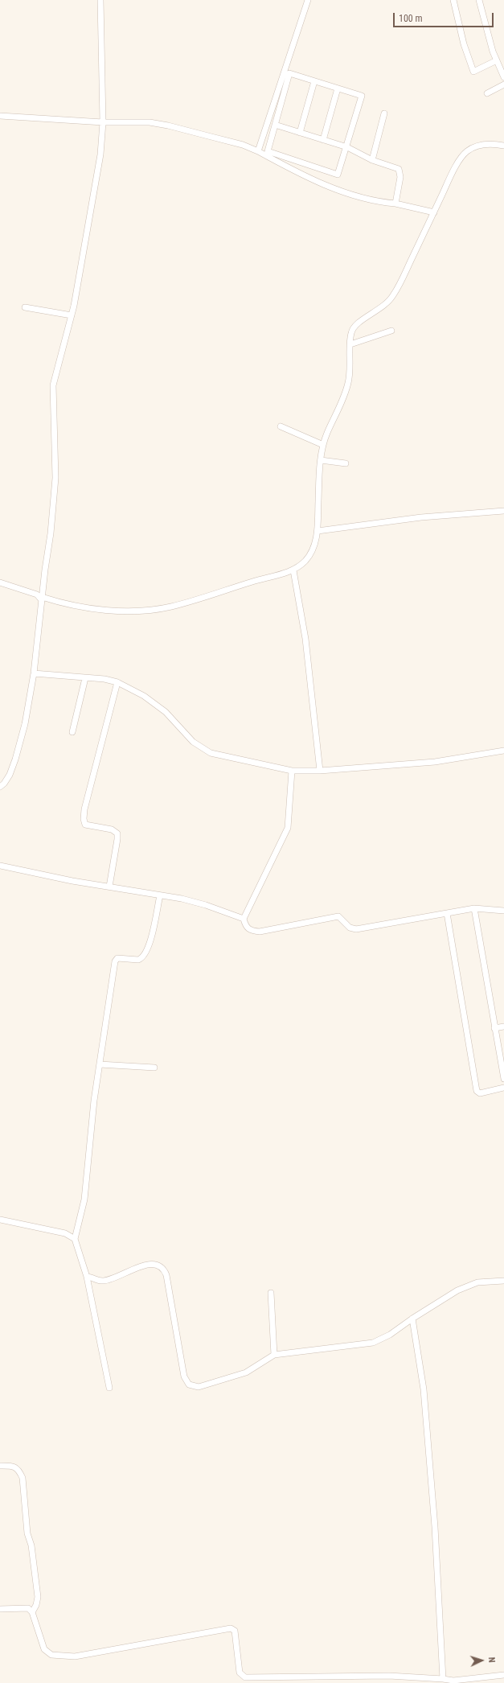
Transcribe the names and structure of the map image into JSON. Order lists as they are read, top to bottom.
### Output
{
  "scale_bar": "100 m",
  "north": "right"
}
